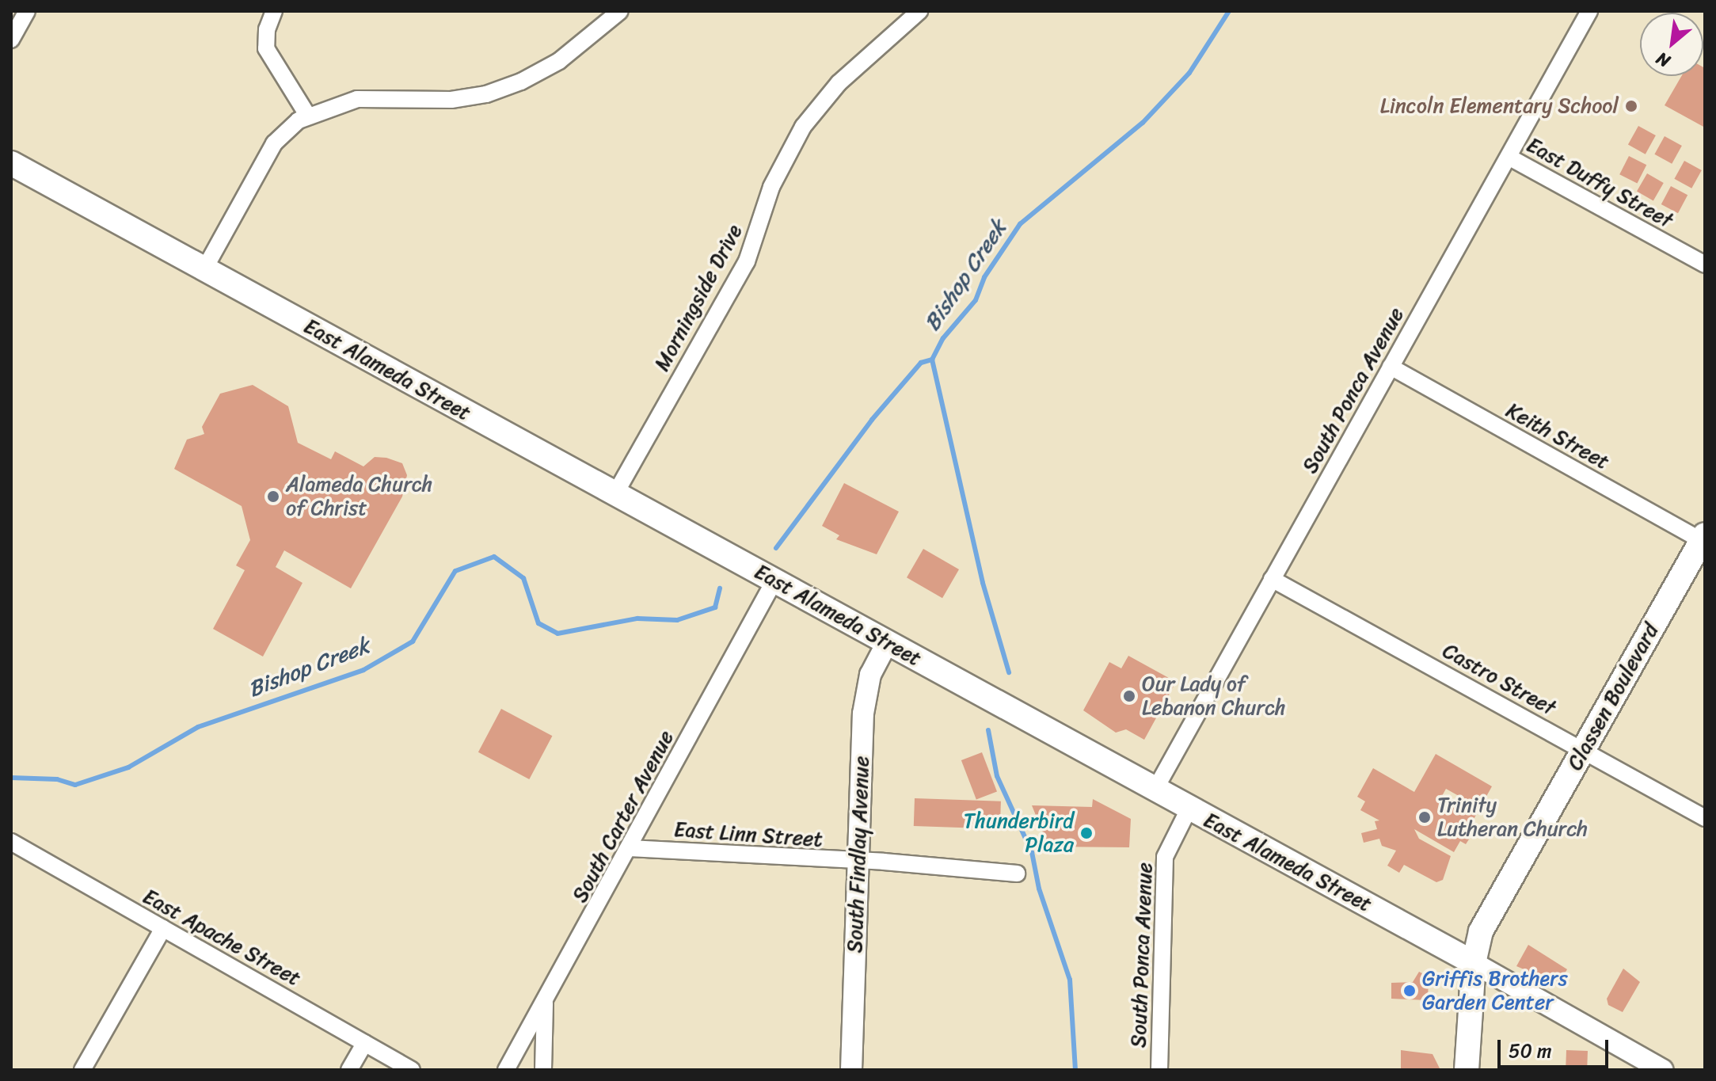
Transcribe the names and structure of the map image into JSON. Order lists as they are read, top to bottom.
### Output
{
  "streets": {
    "main road": ["East Alameda Street", "Classen Boulevard"],
    "street": [
      "East Duffy Street",
      "Morningside Drive",
      "South Ponca Avenue",
      "Keith Street",
      "Castro Street",
      "South Carter Avenue",
      "East Linn Street",
      "South Findlay Avenue",
      "East Apache Street"
    ]
  },
  "crossings": [
    ["East Duffy Street", "South Ponca Avenue"],
    ["Morningside Drive", "East Alameda Street"],
    ["East Alameda Street", "South Ponca Avenue"],
    ["East Alameda Street", "Classen Boulevard"],
    ["East Alameda Street", "South Carter Avenue"],
    ["East Alameda Street", "South Findlay Avenue"],
    ["South Ponca Avenue", "Keith Street"],
    ["South Ponca Avenue", "Castro Street"],
    ["Keith Street", "Classen Boulevard"],
    ["Castro Street", "Classen Boulevard"],
    ["South Carter Avenue", "East Linn Street"],
    ["East Linn Street", "South Findlay Avenue"]
  ],
  "water": ["Bishop Creek"],
  "places": [
    "Lincoln Elementary School",
    "Alameda Church of Christ",
    "Our Lady of Lebanon Church",
    "Trinity Lutheran Church",
    "Thunderbird Plaza",
    "Griffis Brothers Garden Center"
  ],
  "scale_bar": "50 m",
  "north": "bottom left"
}
